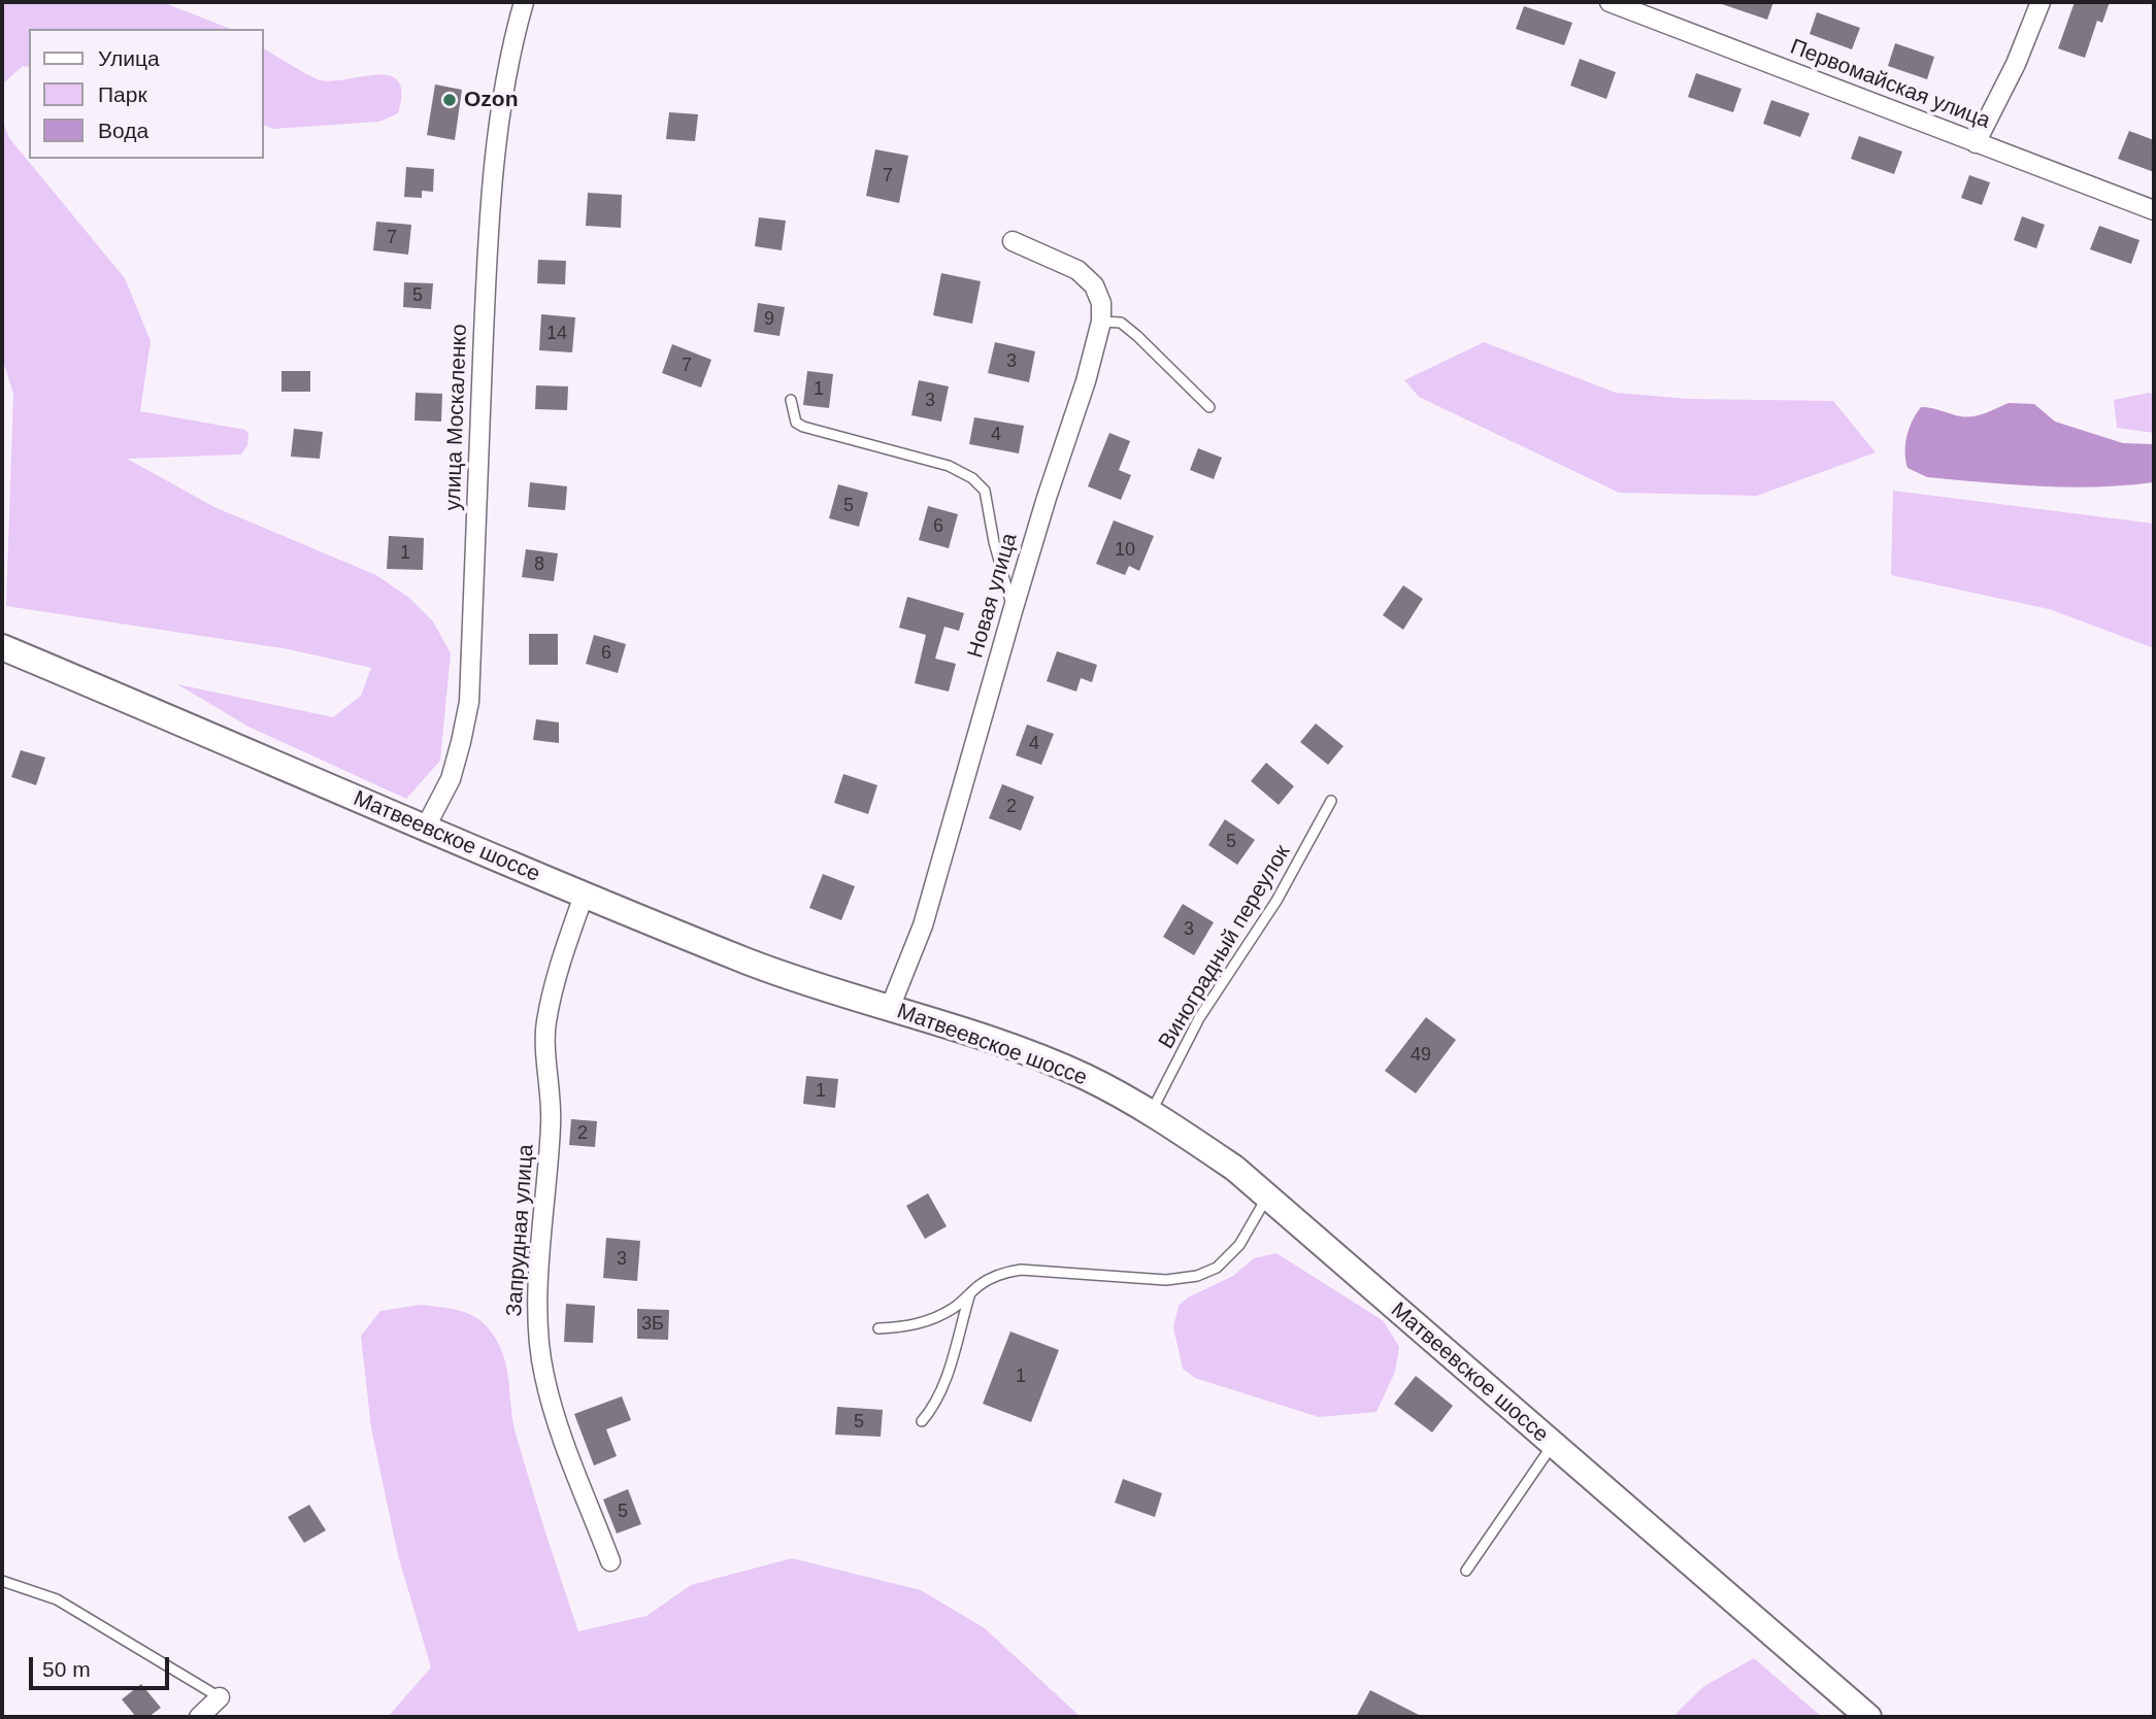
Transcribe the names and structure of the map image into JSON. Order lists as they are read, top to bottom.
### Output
{
  "streets": {
    "main road": ["Матвеевское шоссе"],
    "street": [
      "Первомайская улица",
      "улица Москаленко",
      "Новая улица",
      "Запрудная улица"
    ],
    "lane": ["Виноградный переулок"]
  },
  "crossings": [
    ["улица Москаленко", "Матвеевское шоссе"],
    ["Новая улица", "Матвеевское шоссе"],
    ["Матвеевское шоссе", "Виноградный переулок"],
    ["Матвеевское шоссе", "Запрудная улица"]
  ],
  "places": ["Ozon"],
  "house_numbers": [
    "7",
    "7",
    "5",
    "9",
    "14",
    "3",
    "7",
    "1",
    "3",
    "4",
    "5",
    "6",
    "10",
    "1",
    "8",
    "6",
    "4",
    "2",
    "5",
    "3",
    "49",
    "1",
    "2",
    "3",
    "3Б",
    "1",
    "5",
    "5"
  ],
  "legend": ["Улица", "Парк", "Вода"],
  "scale_bar": "50 m"
}
